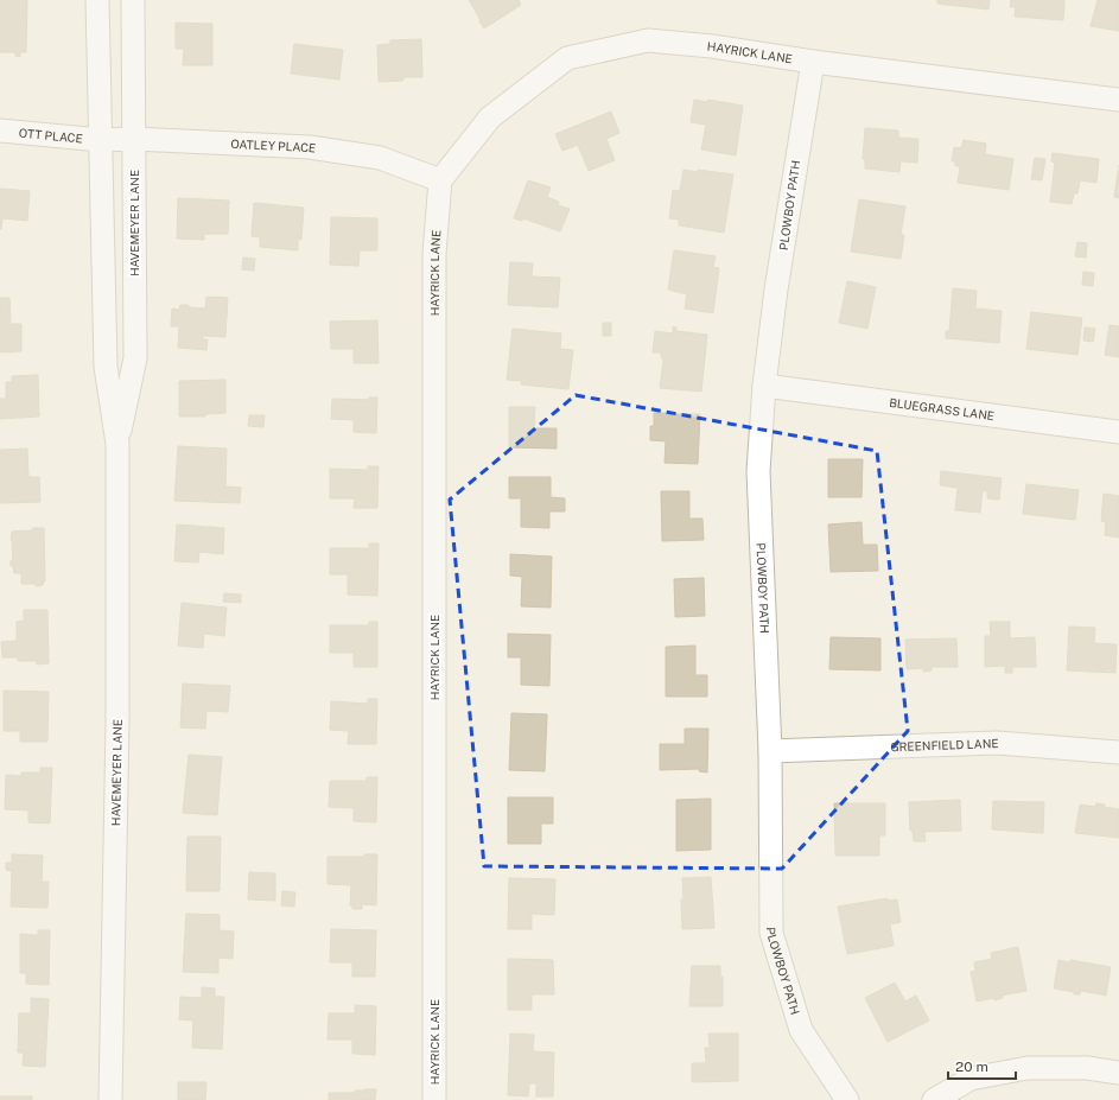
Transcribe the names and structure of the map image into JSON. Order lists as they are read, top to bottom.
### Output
{
  "streets": {
    "street": [
      "HAYRICK LANE",
      "OTT PLACE",
      "OATLEY PLACE",
      "PLOWBOY PATH",
      "HAVEMEYER LANE",
      "BLUEGRASS LANE",
      "GREENFIELD LANE"
    ]
  },
  "crossings": [
    ["HAYRICK LANE", "OATLEY PLACE"],
    ["HAYRICK LANE", "PLOWBOY PATH"],
    ["OTT PLACE", "OATLEY PLACE"],
    ["OTT PLACE", "HAVEMEYER LANE"],
    ["OATLEY PLACE", "HAVEMEYER LANE"],
    ["PLOWBOY PATH", "BLUEGRASS LANE"],
    ["PLOWBOY PATH", "GREENFIELD LANE"]
  ],
  "scale_bar": "20 m"
}
